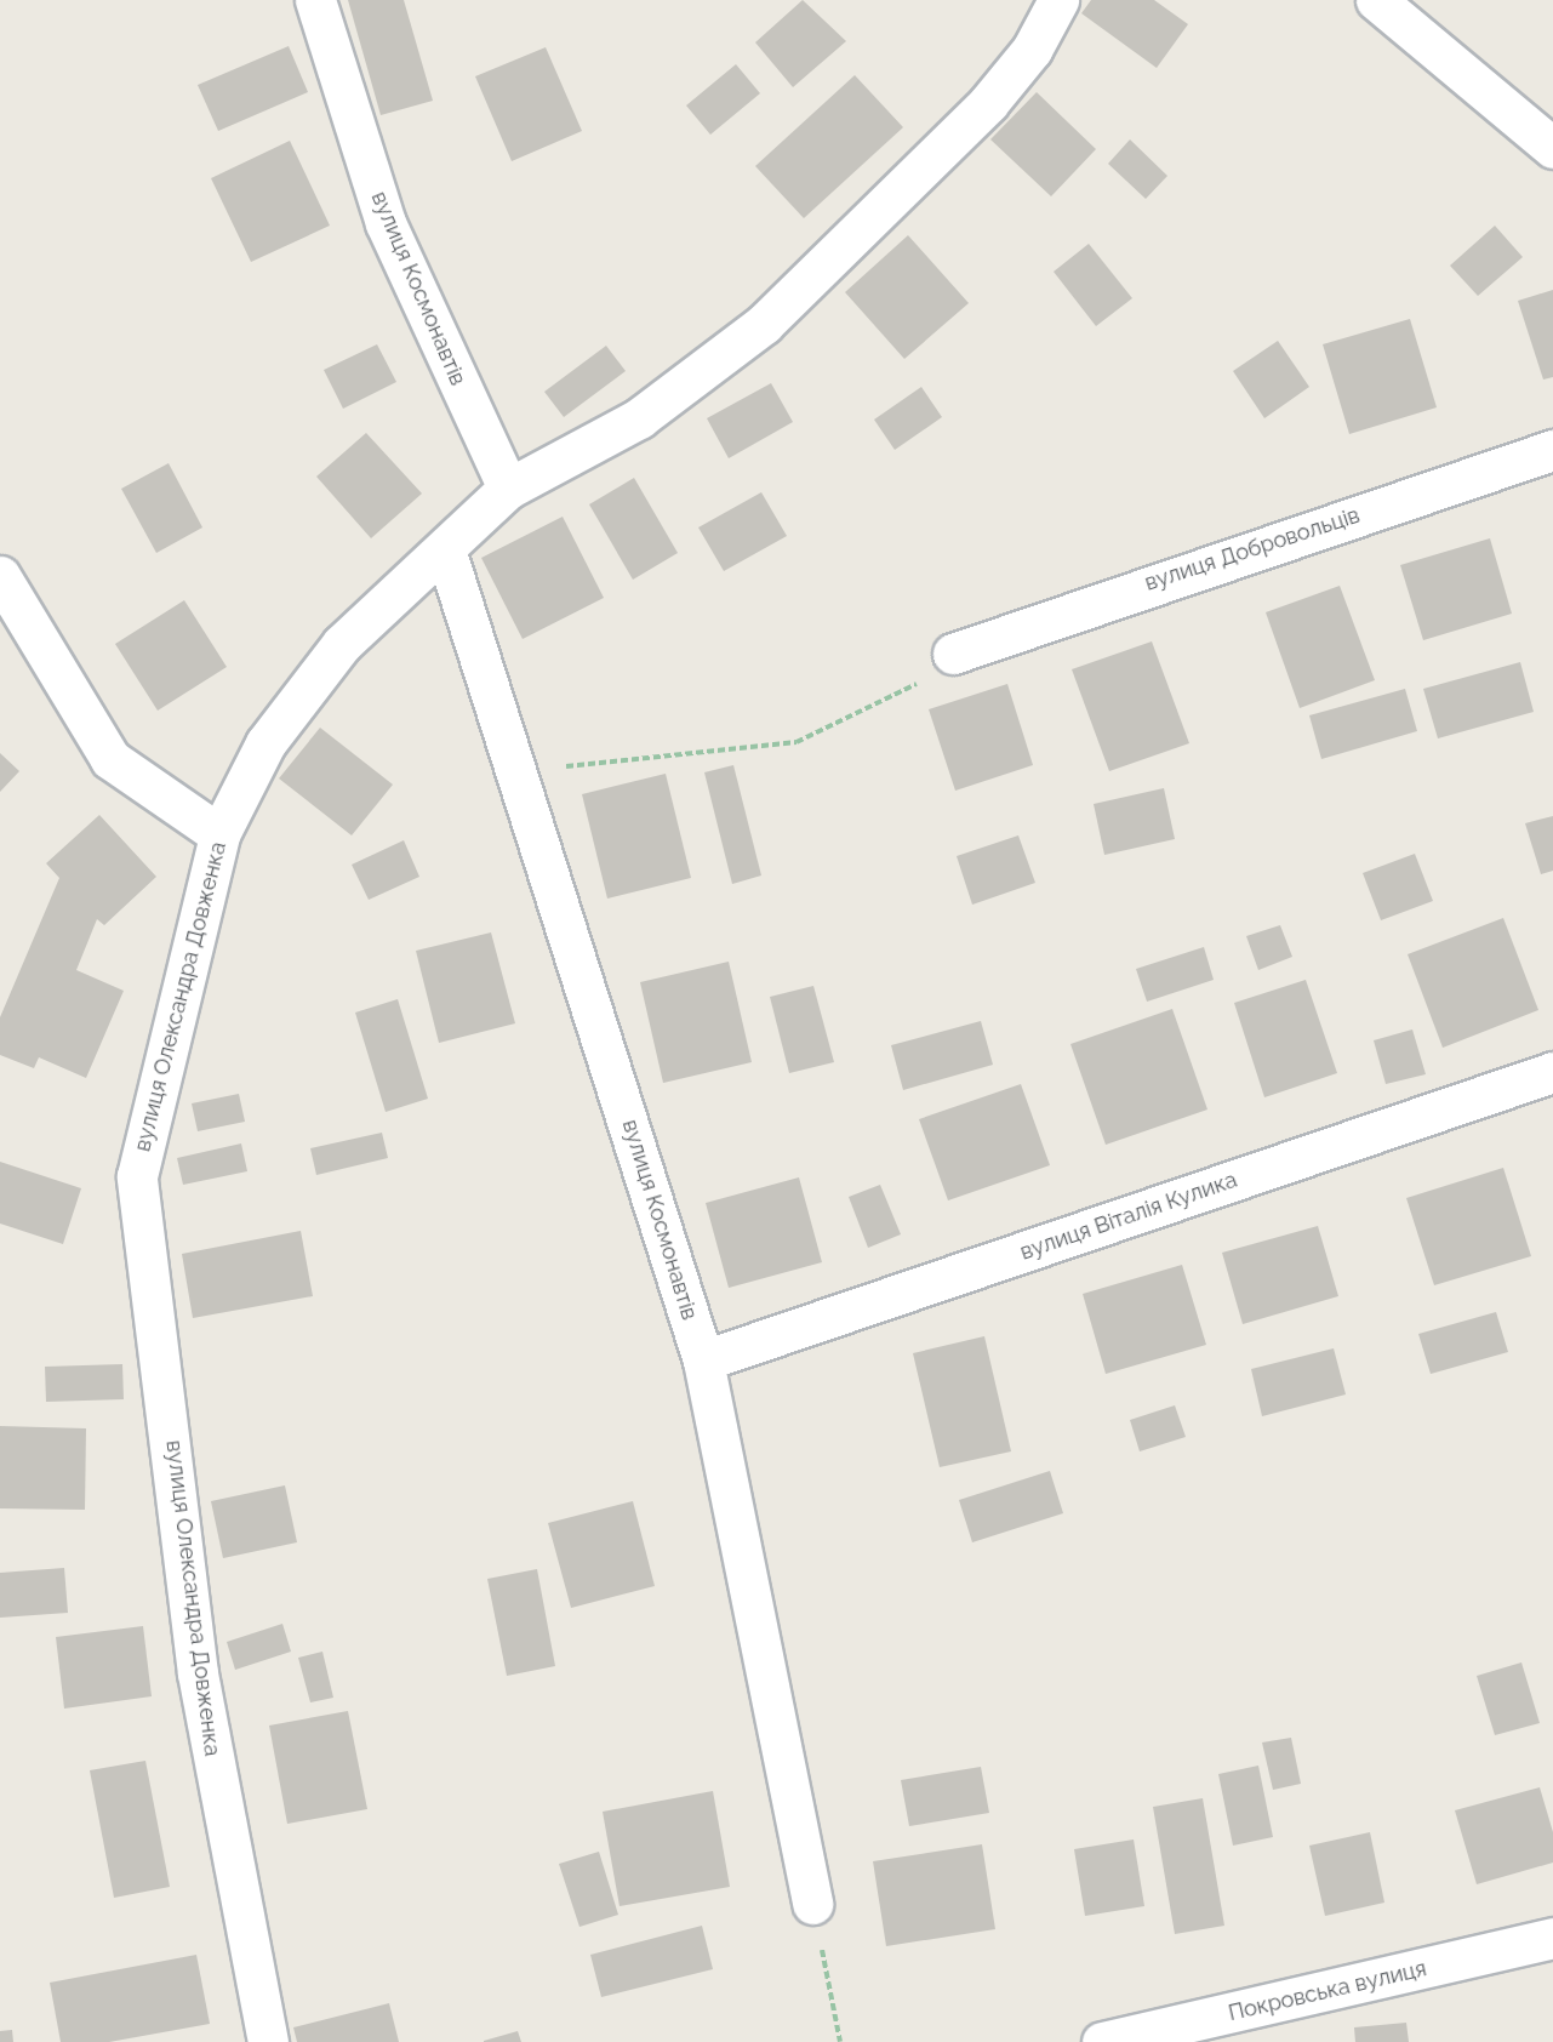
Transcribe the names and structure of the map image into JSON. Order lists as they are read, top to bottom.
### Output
{
  "streets": {
    "street": [
      "вулиця Космонавтів",
      "вулиця Добровольців",
      "вулиця Олександра Довженка",
      "вулиця Віталія Кулика",
      "Покровська вулиця"
    ]
  },
  "crossings": [
    ["вулиця Космонавтів", "вулиця Олександра Довженка"],
    ["вулиця Космонавтів", "вулиця Віталія Кулика"]
  ]
}
